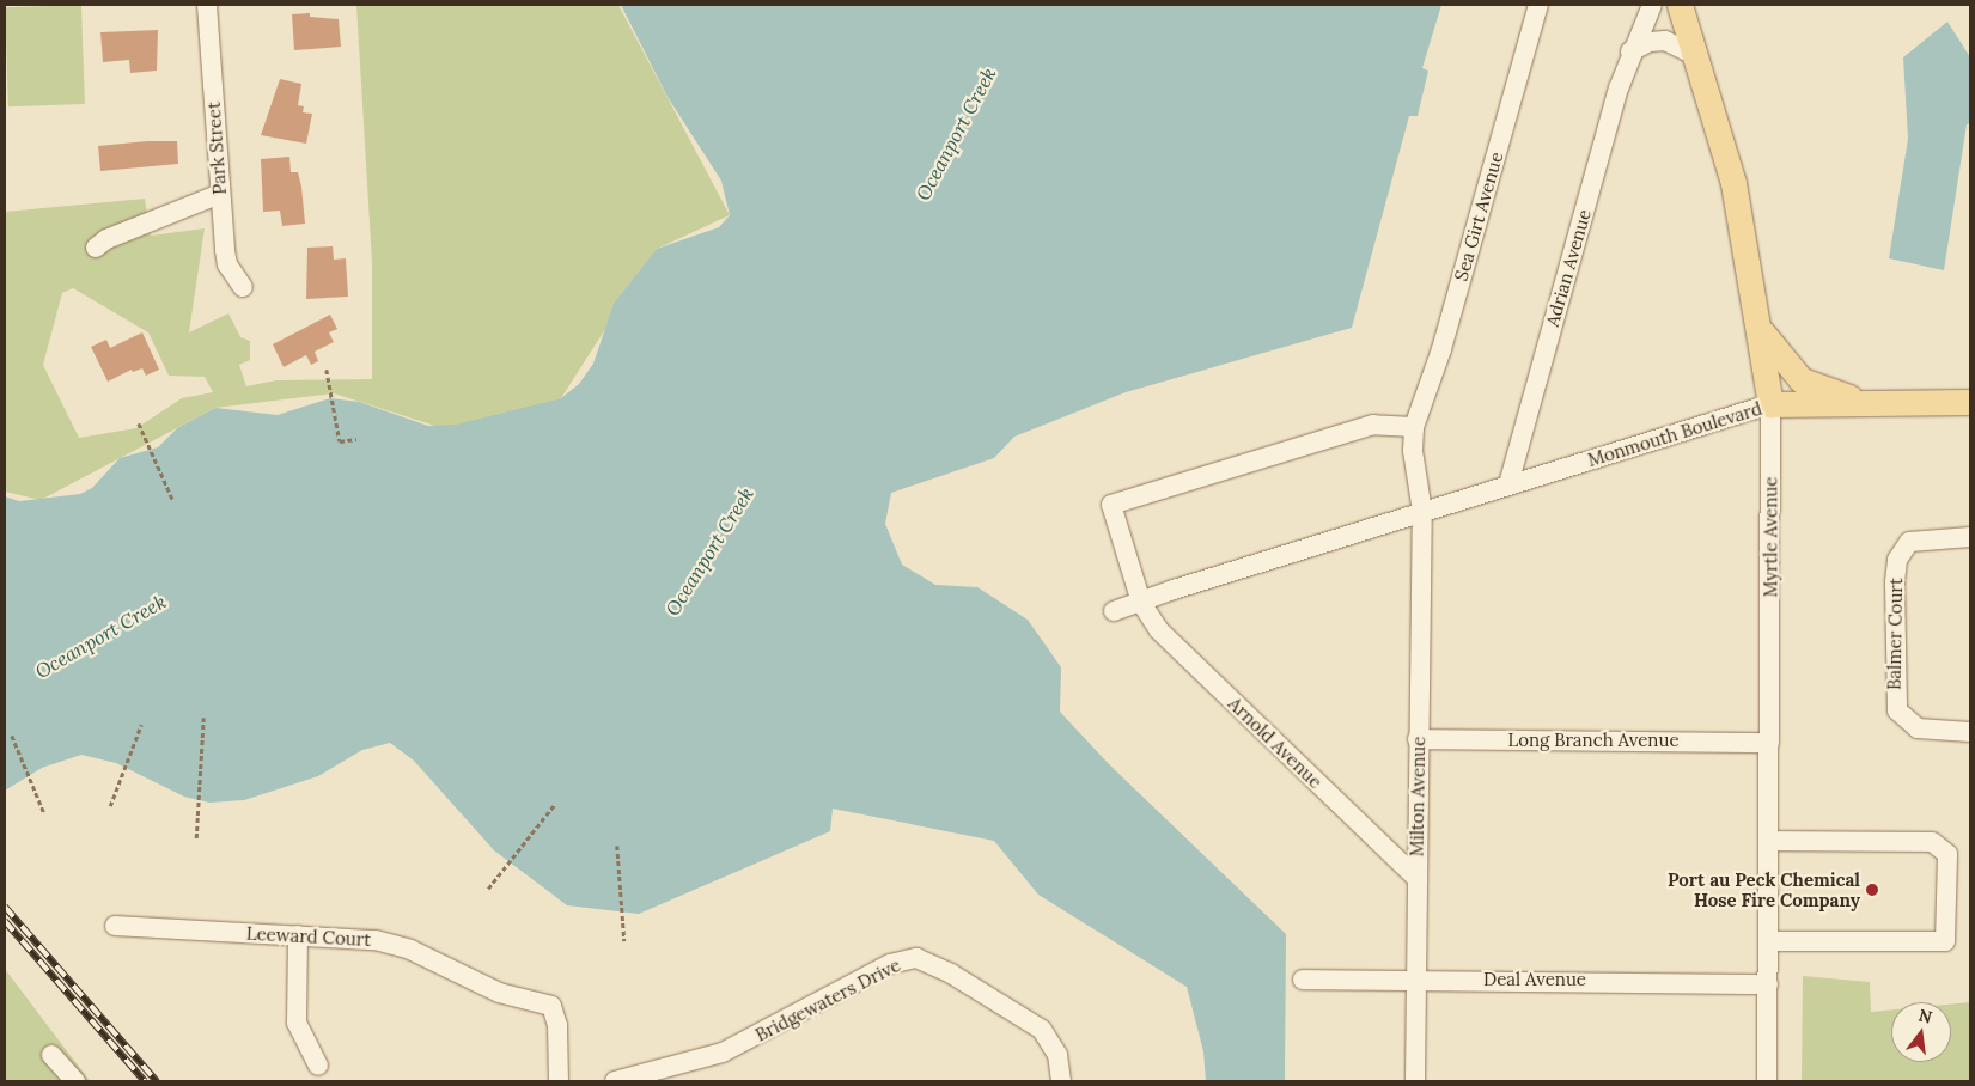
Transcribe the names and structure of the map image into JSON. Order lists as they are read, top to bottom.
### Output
{
  "streets": {
    "main road": ["Monmouth Boulevard", "Myrtle Avenue"],
    "street": [
      "Park Street",
      "Sea Girt Avenue",
      "Adrian Avenue",
      "Balmer Court",
      "Long Branch Avenue",
      "Arnold Avenue",
      "Milton Avenue",
      "Leeward Court",
      "Deal Avenue",
      "Bridgewaters Drive"
    ]
  },
  "crossings": [
    ["Adrian Avenue", "Monmouth Boulevard"],
    ["Monmouth Boulevard", "Myrtle Avenue"],
    ["Monmouth Boulevard", "Arnold Avenue"],
    ["Monmouth Boulevard", "Milton Avenue"],
    ["Myrtle Avenue", "Long Branch Avenue"],
    ["Myrtle Avenue", "Deal Avenue"],
    ["Long Branch Avenue", "Milton Avenue"],
    ["Arnold Avenue", "Milton Avenue"],
    ["Milton Avenue", "Deal Avenue"]
  ],
  "water": ["Oceanport Creek"],
  "places": ["Port au Peck Chemical Hose Fire Company"],
  "north": "top"
}
